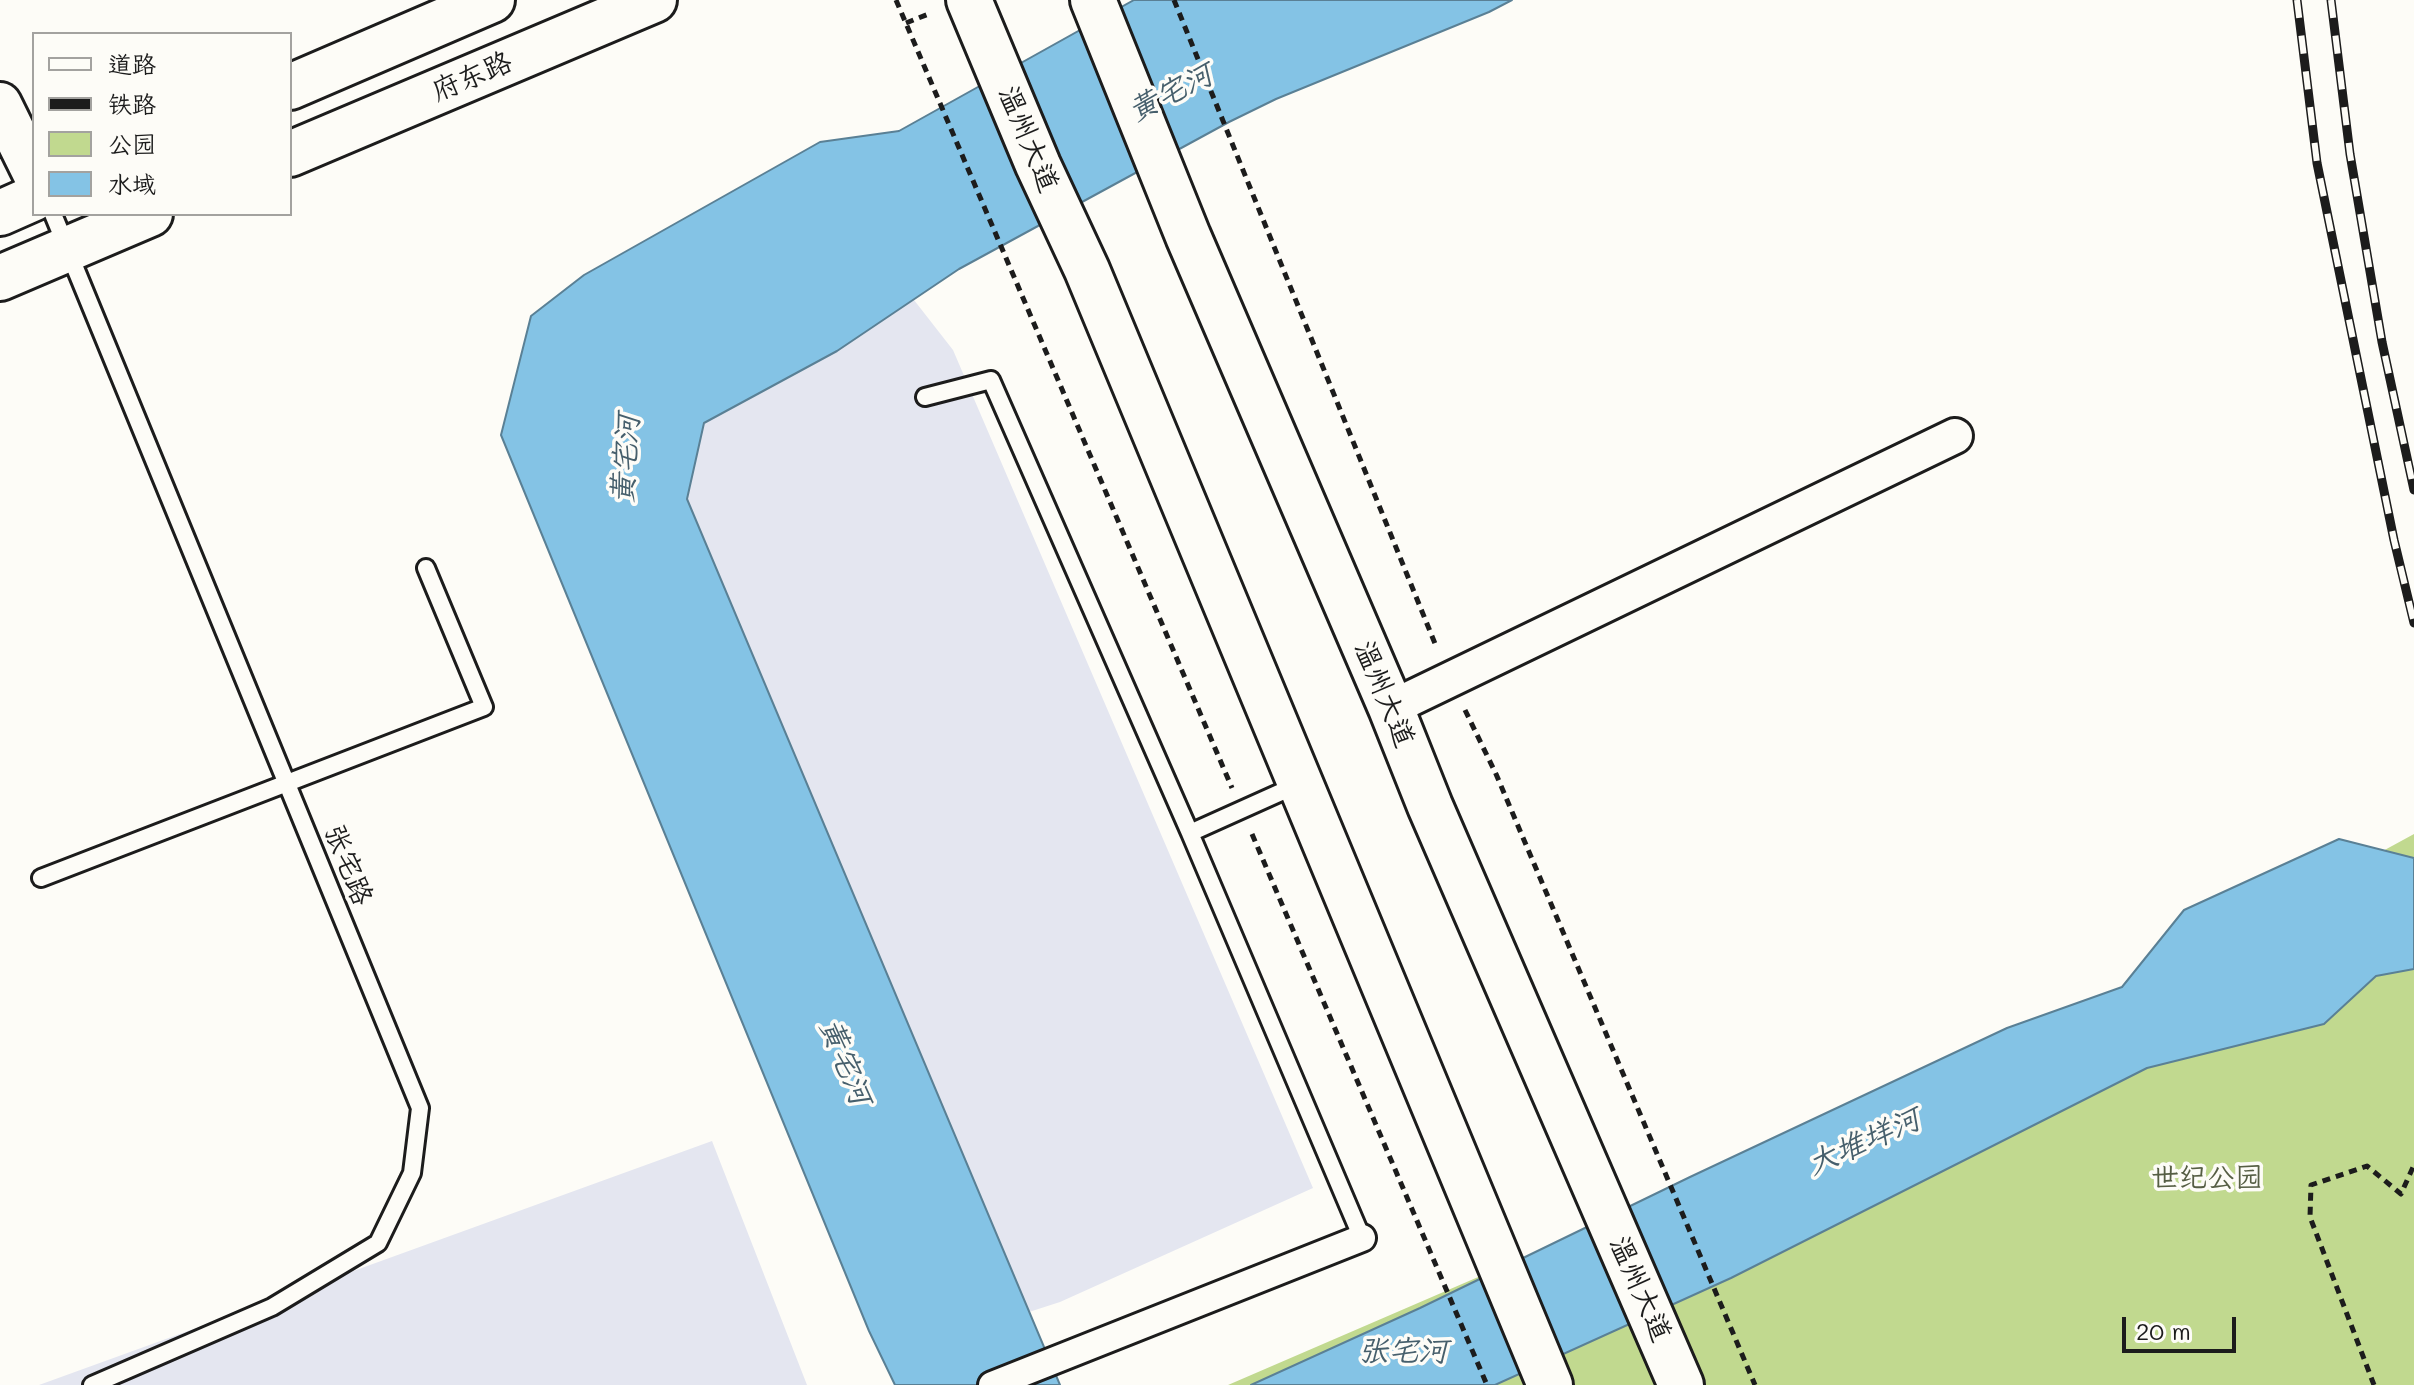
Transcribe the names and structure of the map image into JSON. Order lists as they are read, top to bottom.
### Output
{
  "streets": {
    "main road": ["府东路", "温州大道"],
    "lane": ["张宅路"]
  },
  "water": ["黄宅河", "大堆垟河", "张宅河"],
  "parks": ["世纪公园"],
  "legend": [
    "道路",
    "铁路",
    "公园",
    "水域"
  ],
  "scale_bar": "20 m"
}
